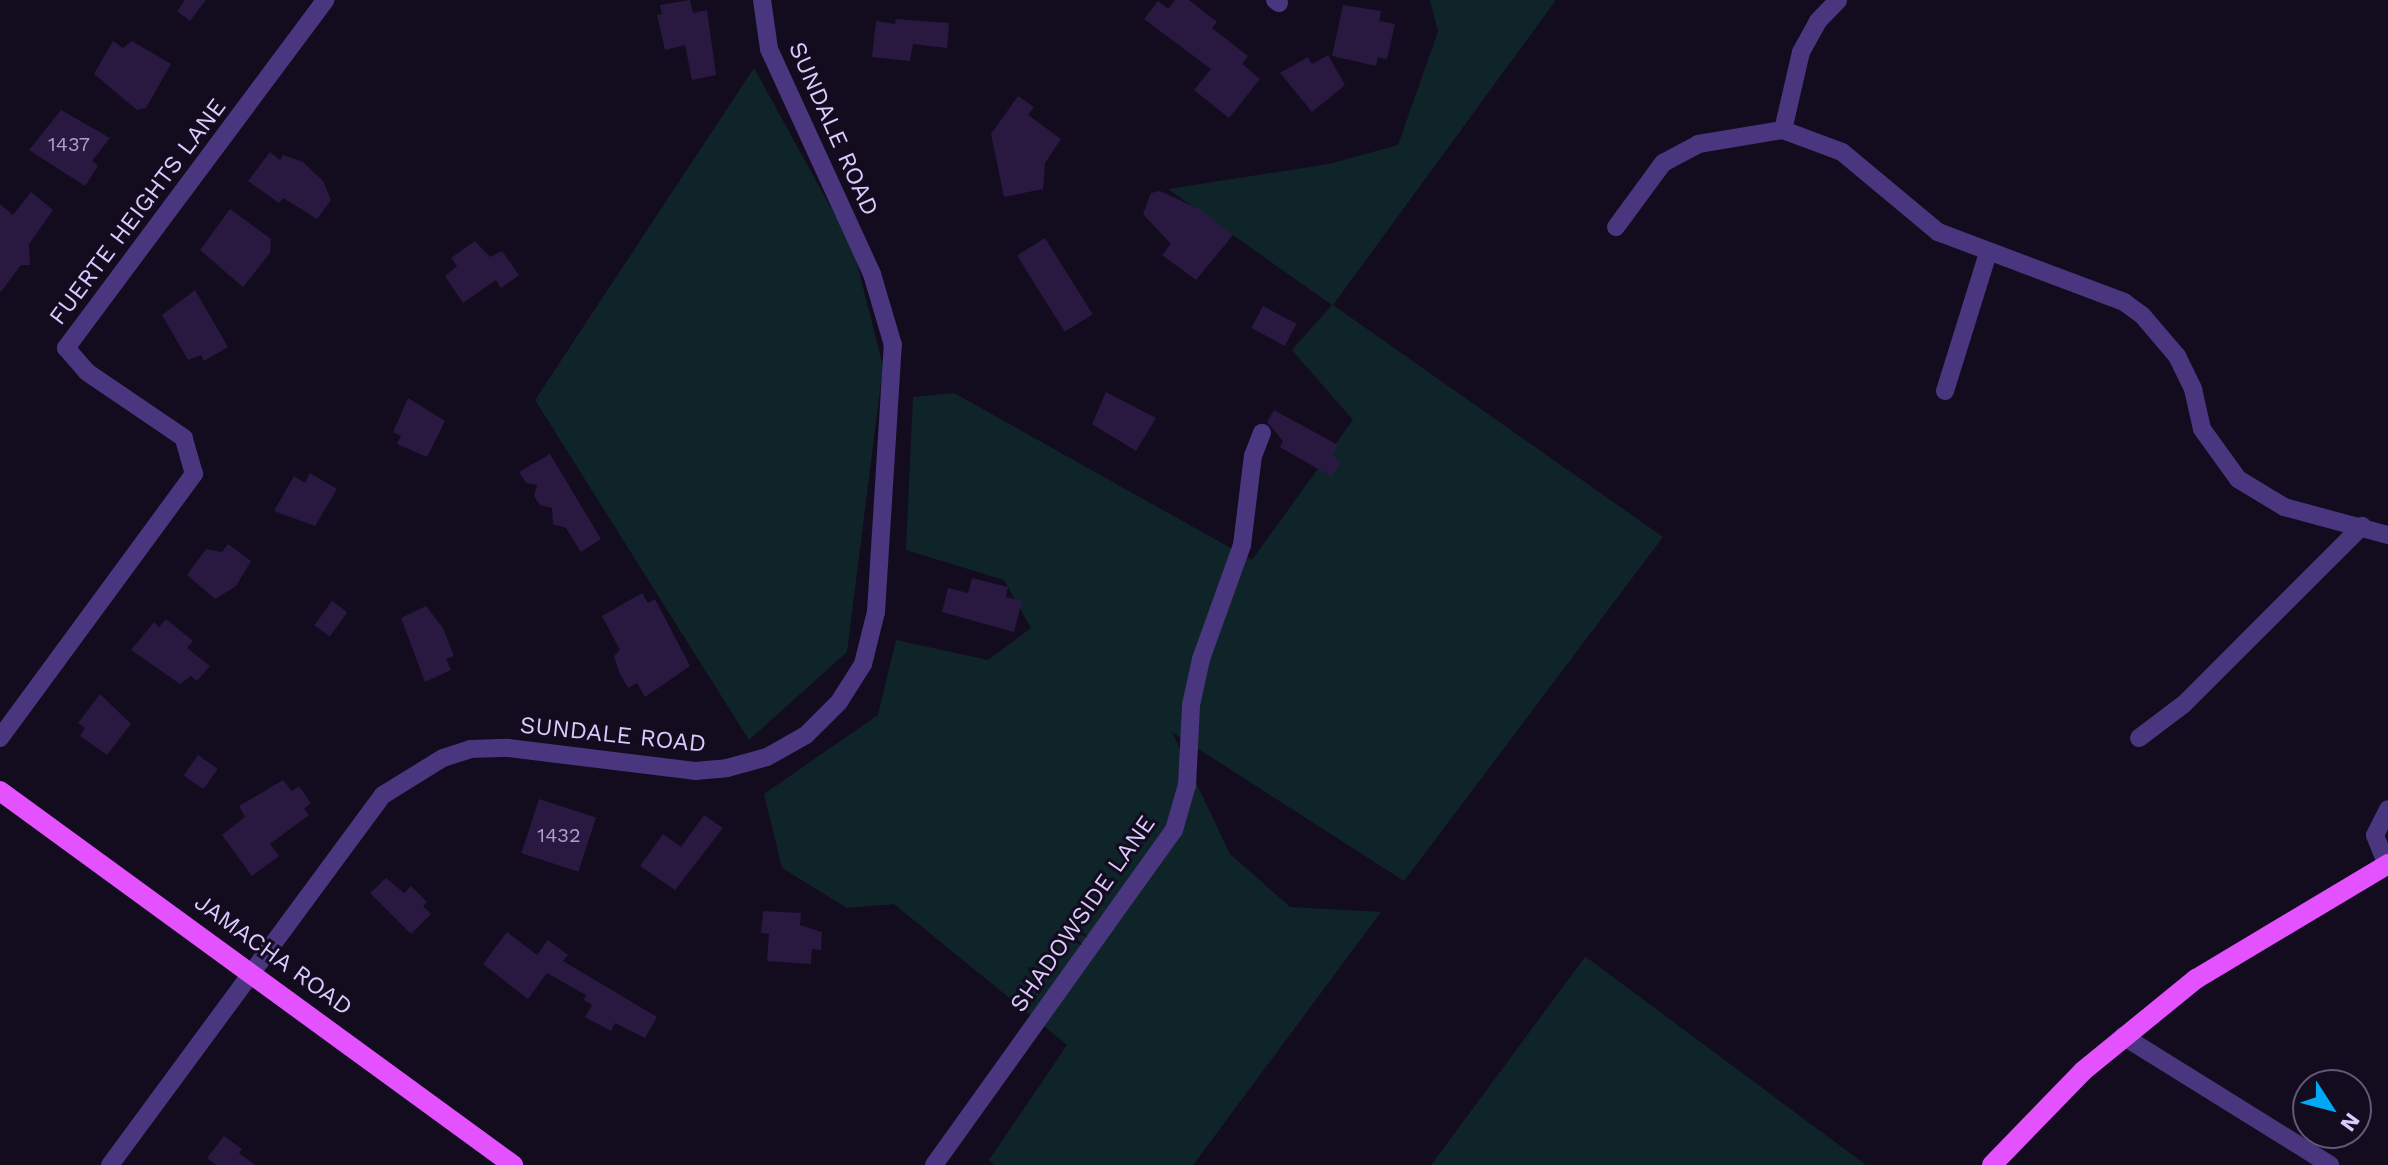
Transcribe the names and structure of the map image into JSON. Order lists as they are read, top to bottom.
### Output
{
  "streets": {
    "main road": ["JAMACHA ROAD"],
    "street": ["SUNDALE ROAD", "FUERTE HEIGHTS LANE", "SHADOWSIDE LANE"]
  },
  "crossings": [
    ["SUNDALE ROAD", "JAMACHA ROAD"]
  ],
  "house_numbers": ["1437", "1432"],
  "north": "bottom right"
}
